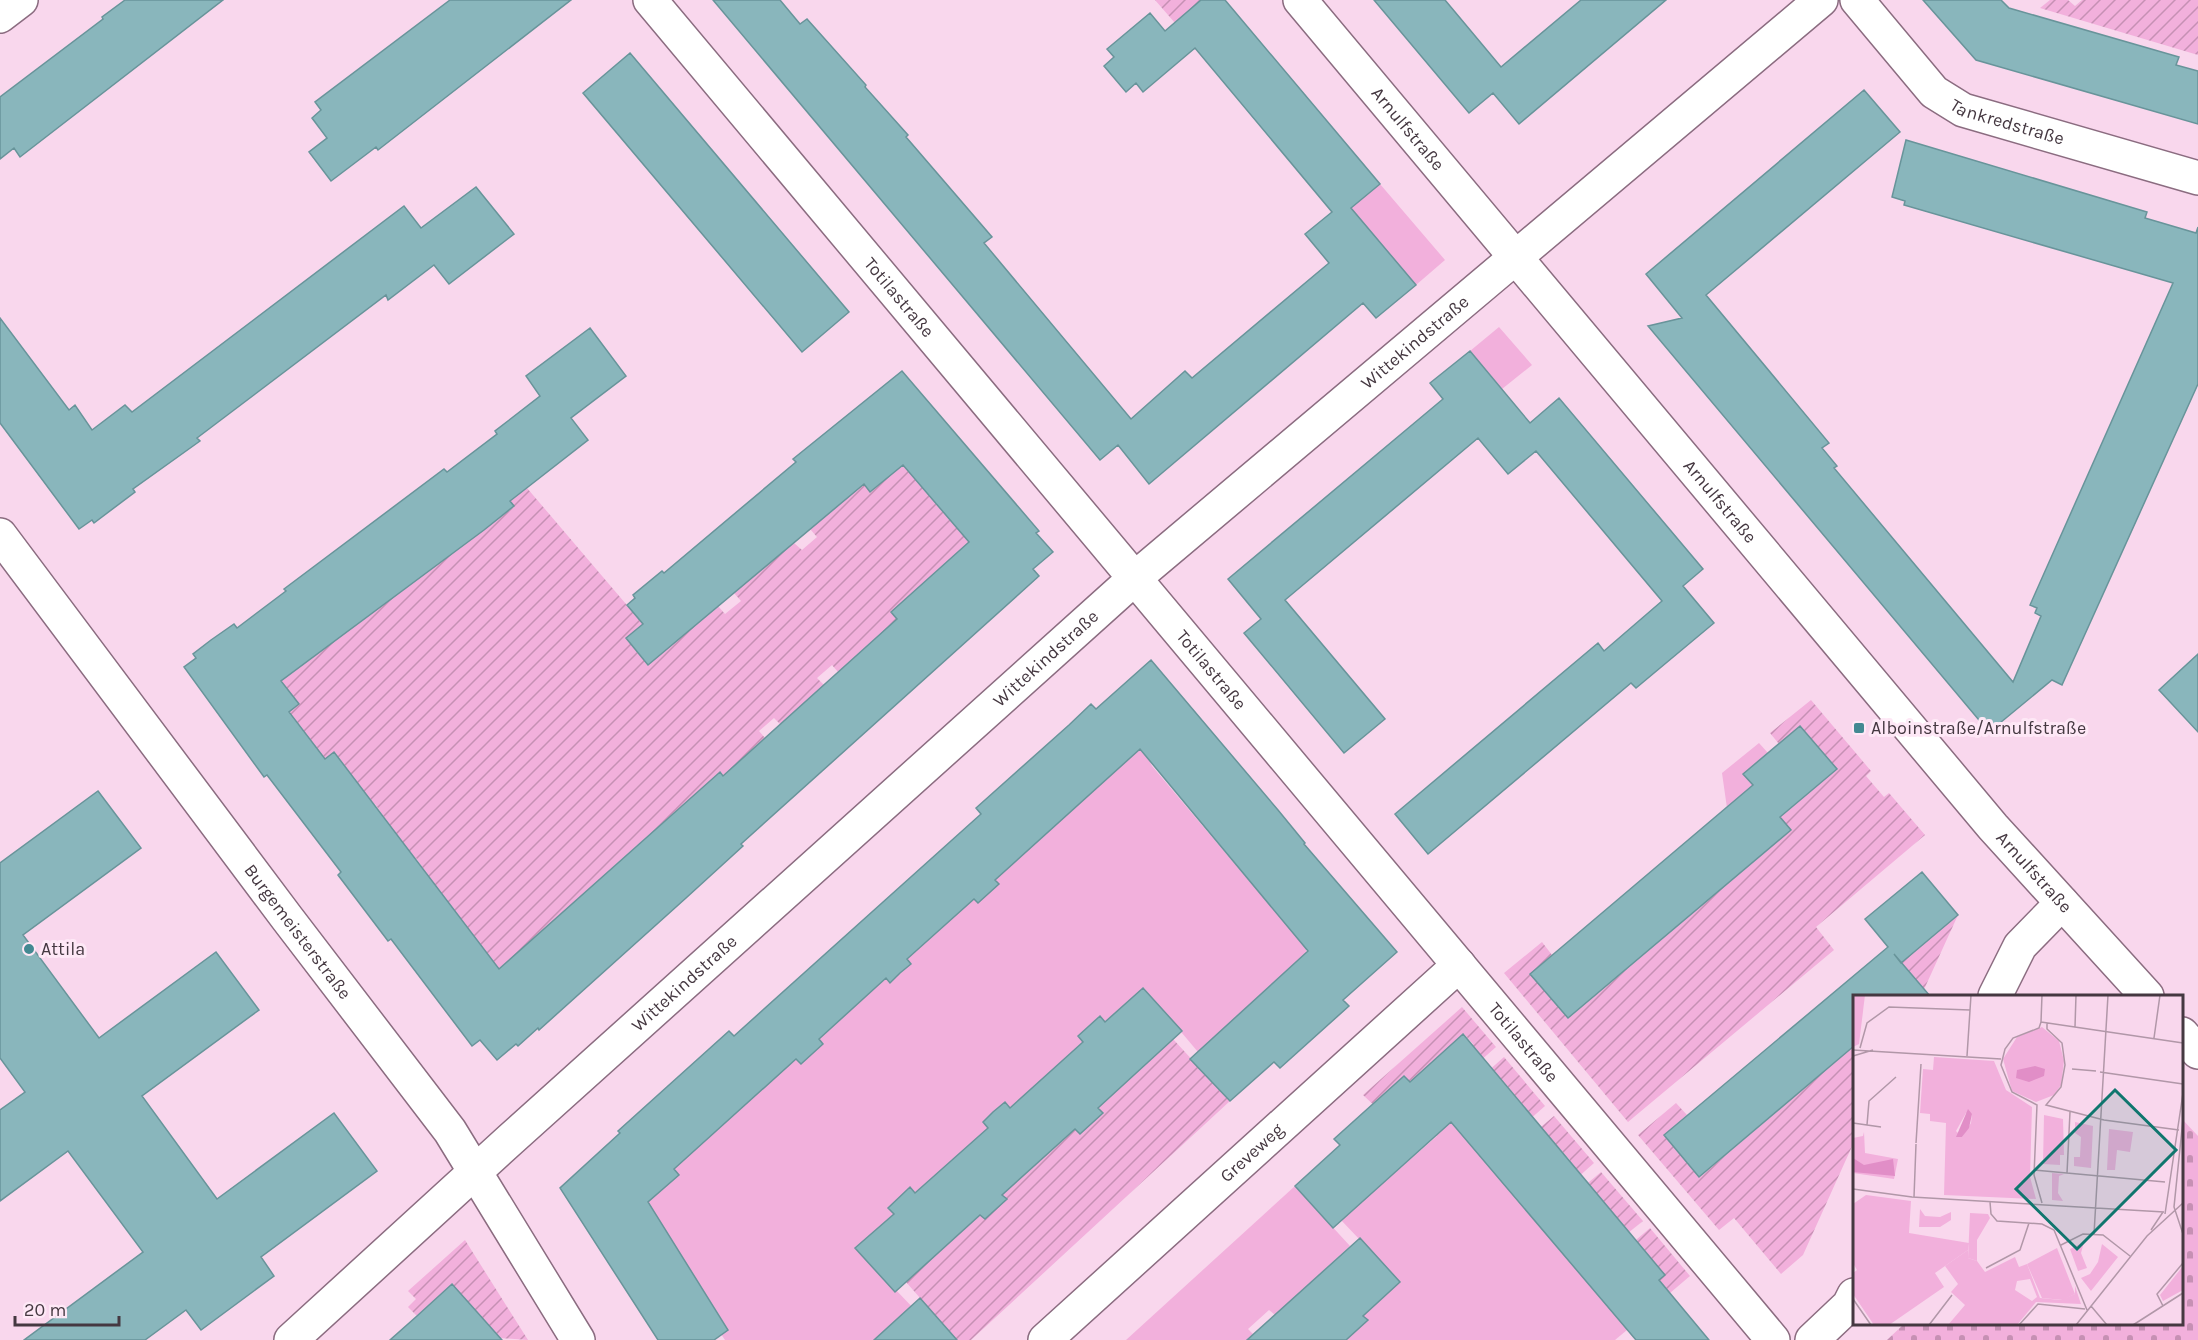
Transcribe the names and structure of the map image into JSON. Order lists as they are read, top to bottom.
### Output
{
  "streets": {
    "street": [
      "Tankredstraße",
      "Arnulfstraße",
      "Totilastraße",
      "Wittekindstraße",
      "Burgemeisterstraße",
      "Greveweg"
    ]
  },
  "crossings": [
    ["Arnulfstraße", "Wittekindstraße"],
    ["Totilastraße", "Wittekindstraße"],
    ["Totilastraße", "Greveweg"],
    ["Wittekindstraße", "Burgemeisterstraße"]
  ],
  "places": {
    "transit": ["Alboinstraße/Arnulfstraße"],
    "other": ["Attila"]
  },
  "scale_bar": "20 m"
}
